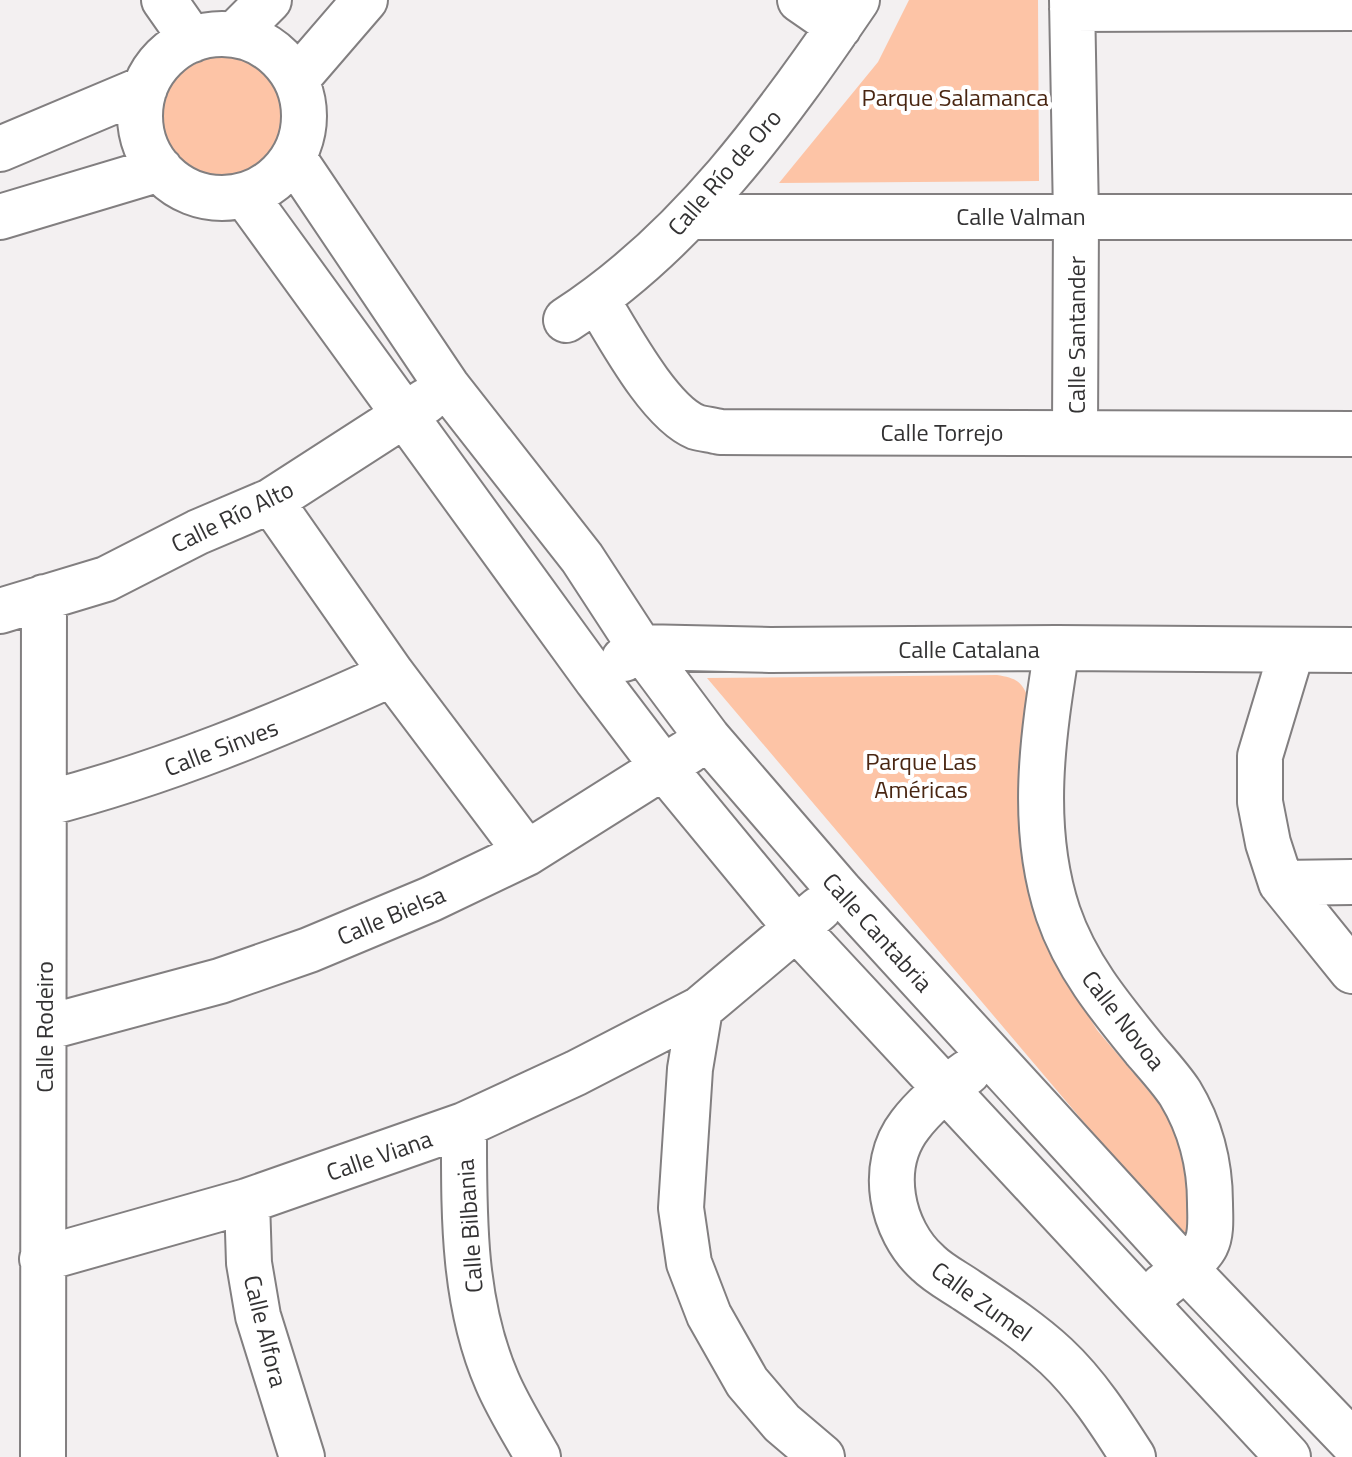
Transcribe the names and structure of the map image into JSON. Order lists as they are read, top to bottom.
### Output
{
  "streets": {
    "street": [
      "Calle Río de Oro",
      "Calle Valman",
      "Calle Santander",
      "Calle Torrejo",
      "Calle Río Alto",
      "Calle Catalana",
      "Calle Sinves",
      "Calle Bielsa",
      "Calle Cantabria",
      "Calle Novoa",
      "Calle Rodeiro",
      "Calle Viana",
      "Calle Bilbania",
      "Calle Zumel",
      "Calle Alfora"
    ]
  },
  "crossings": [
    ["Calle Río de Oro", "Calle Valman"],
    ["Calle Río de Oro", "Calle Torrejo"],
    ["Calle Valman", "Calle Santander"],
    ["Calle Santander", "Calle Torrejo"],
    ["Calle Río Alto", "Calle Cantabria"],
    ["Calle Río Alto", "Calle Rodeiro"],
    ["Calle Catalana", "Calle Cantabria"],
    ["Calle Catalana", "Calle Novoa"],
    ["Calle Sinves", "Calle Rodeiro"],
    ["Calle Bielsa", "Calle Cantabria"],
    ["Calle Bielsa", "Calle Rodeiro"],
    ["Calle Cantabria", "Calle Novoa"],
    ["Calle Cantabria", "Calle Viana"],
    ["Calle Cantabria", "Calle Zumel"],
    ["Calle Rodeiro", "Calle Viana"],
    ["Calle Viana", "Calle Bilbania"],
    ["Calle Viana", "Calle Alfora"]
  ],
  "parks": ["Parque Salamanca", "Parque Las Américas"]
}
